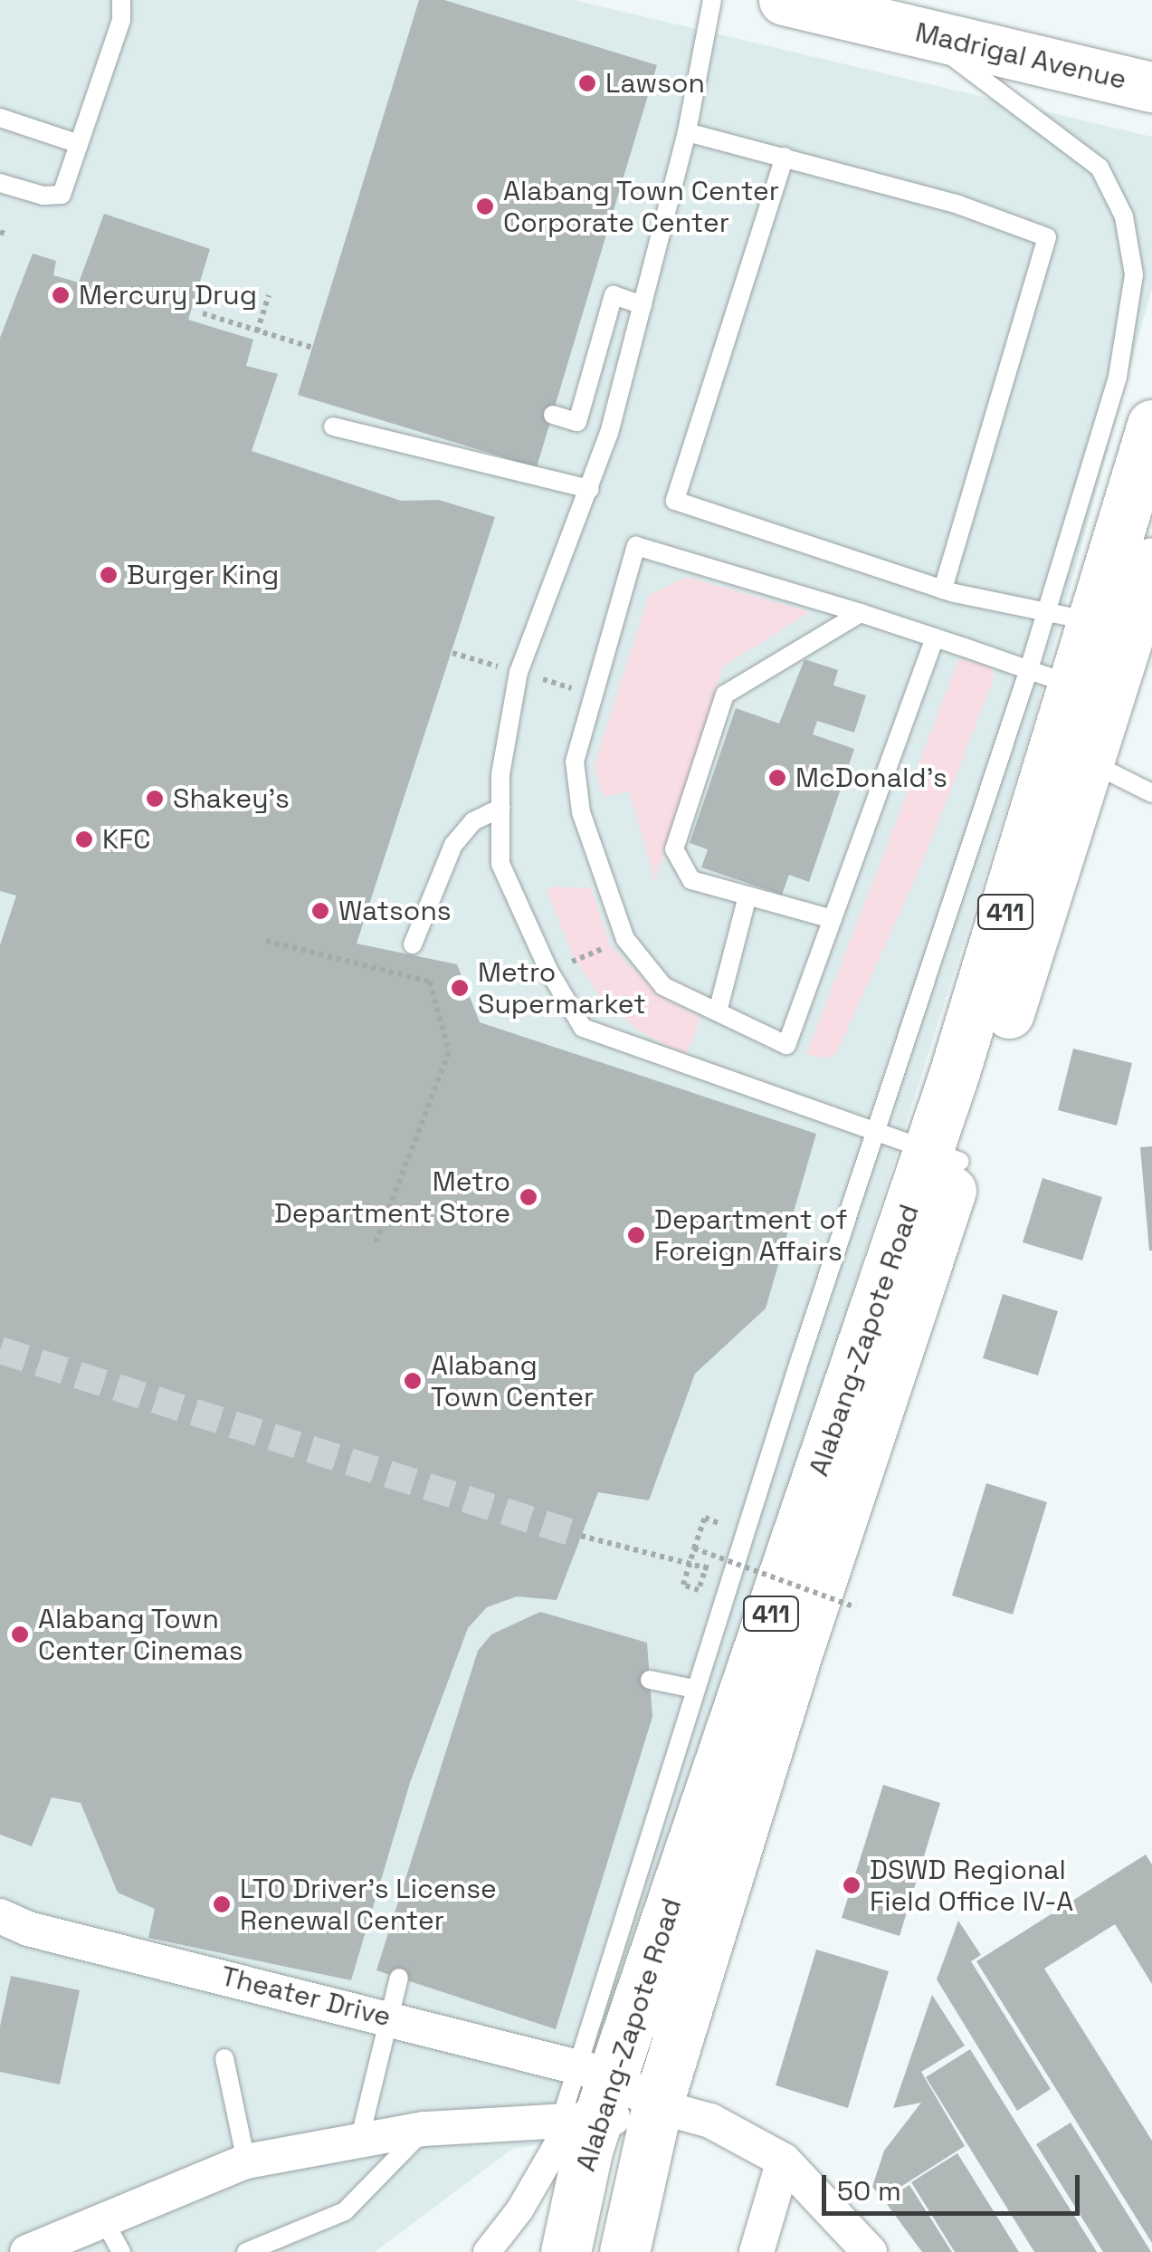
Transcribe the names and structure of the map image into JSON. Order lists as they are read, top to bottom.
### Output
{
  "streets": {
    "main road": ["Madrigal Avenue", "411", "Alabang-Zapote Road"],
    "street": ["Theater Drive"]
  },
  "crossings": [
    ["Alabang-Zapote Road", "Theater Drive"]
  ],
  "places": [
    "Lawson",
    "Alabang Town Center Corporate Center",
    "Mercury Drug",
    "Burger King",
    "McDonald's",
    "Shakey's",
    "KFC",
    "Watsons",
    "Metro Supermarket",
    "Metro Department Store",
    "Department of Foreign Affairs",
    "Alabang Town Center",
    "Alabang Town Center Cinemas",
    "DSWD Regional Field Office IV-A",
    "LTO Driver's License Renewal Center"
  ],
  "scale_bar": "50 m"
}
